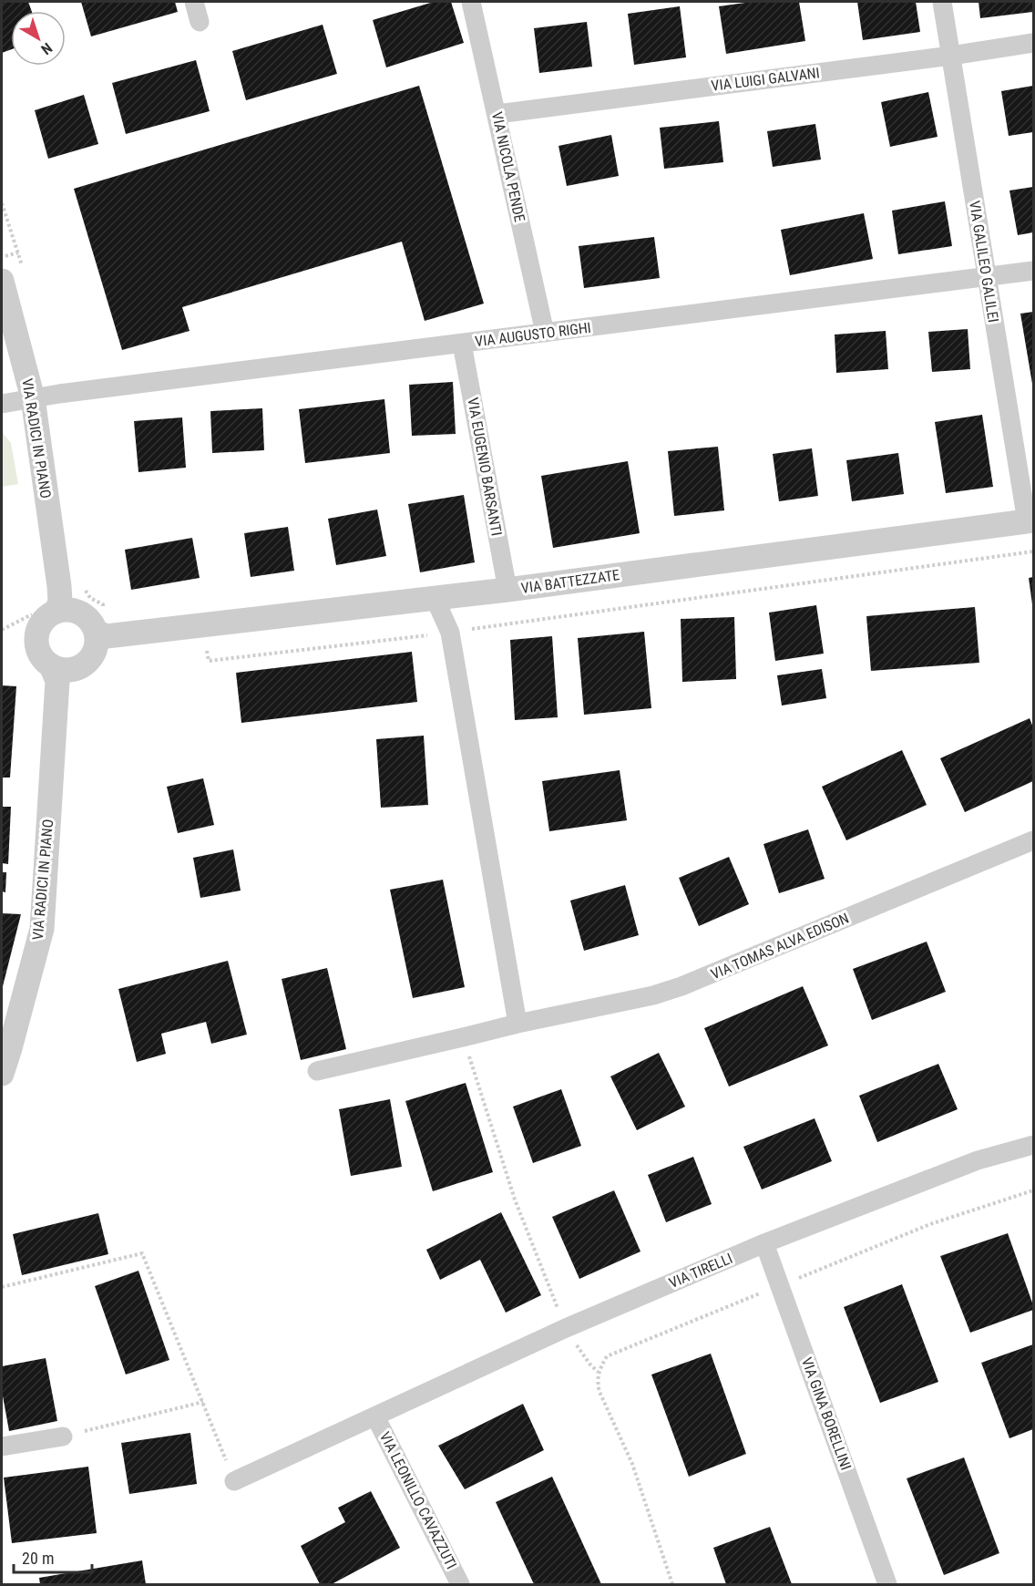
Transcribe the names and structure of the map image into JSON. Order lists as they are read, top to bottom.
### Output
{
  "streets": {
    "street": [
      "VIA LUIGI GALVANI",
      "VIA NICOLA PENDE",
      "VIA GALILEO GALILEI",
      "VIA AUGUSTO RIGHI",
      "VIA RADICI IN PIANO",
      "VIA EUGENIO BARSANTI",
      "VIA BATTEZZATE",
      "VIA TOMAS ALVA EDISON",
      "VIA TIRELLI",
      "VIA GINA BORELLINI",
      "VIA LEONILLO CAVAZZUTI"
    ]
  },
  "crossings": [
    ["VIA LUIGI GALVANI", "VIA NICOLA PENDE"],
    ["VIA LUIGI GALVANI", "VIA GALILEO GALILEI"],
    ["VIA NICOLA PENDE", "VIA AUGUSTO RIGHI"],
    ["VIA GALILEO GALILEI", "VIA AUGUSTO RIGHI"],
    ["VIA GALILEO GALILEI", "VIA BATTEZZATE"],
    ["VIA AUGUSTO RIGHI", "VIA RADICI IN PIANO"],
    ["VIA AUGUSTO RIGHI", "VIA EUGENIO BARSANTI"],
    ["VIA RADICI IN PIANO", "VIA BATTEZZATE"],
    ["VIA EUGENIO BARSANTI", "VIA BATTEZZATE"],
    ["VIA TIRELLI", "VIA GINA BORELLINI"],
    ["VIA TIRELLI", "VIA LEONILLO CAVAZZUTI"]
  ],
  "scale_bar": "20 m",
  "north": "bottom right"
}
